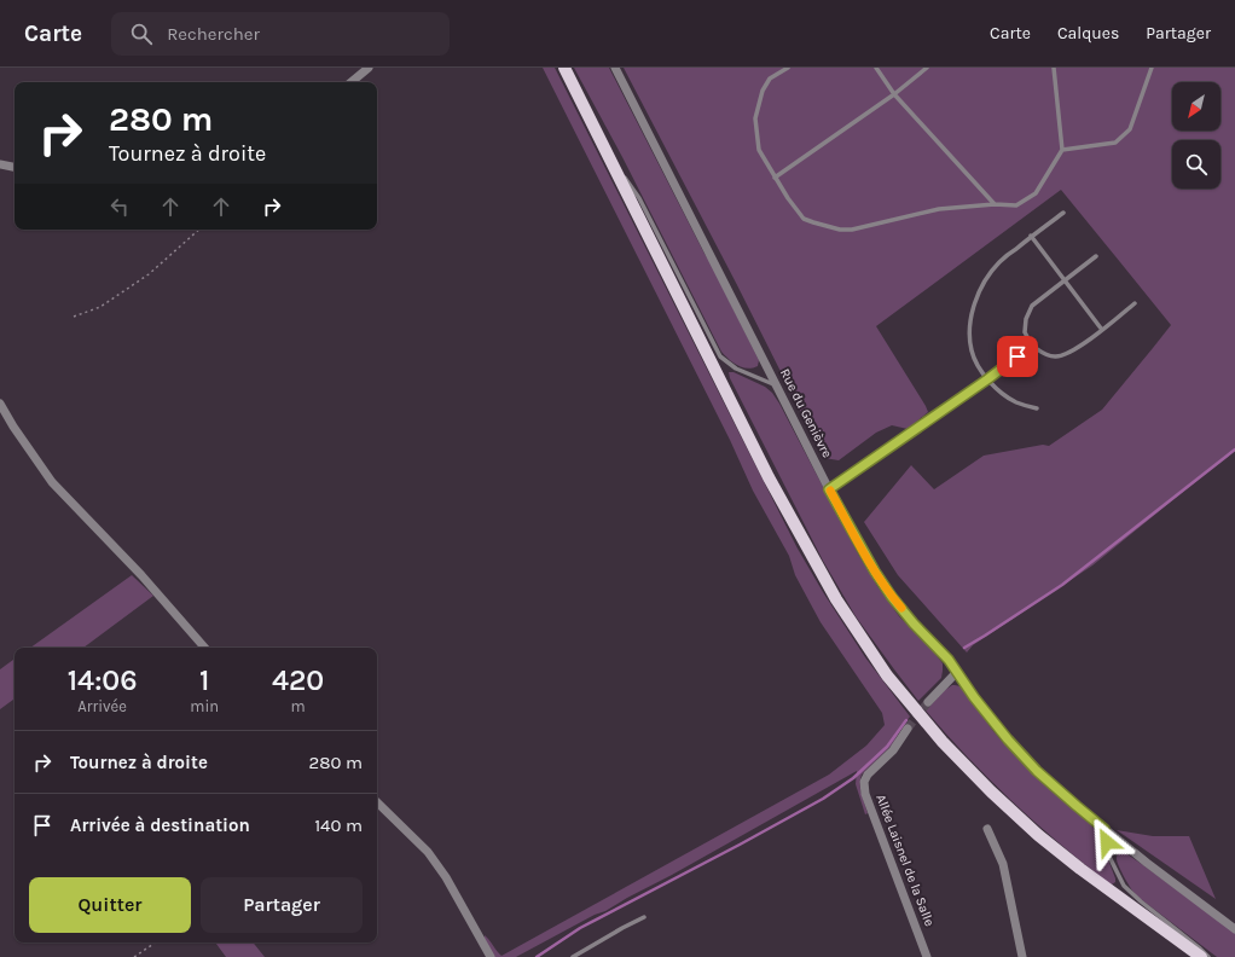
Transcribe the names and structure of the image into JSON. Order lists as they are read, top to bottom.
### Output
{
  "streets": {
    "street": ["Rue du Genièvre", "Allée Laisnel de la Salle"]
  },
  "north": "bottom left",
  "page": {
    "header": "Carte",
    "search": "Rechercher",
    "nav": ["Carte", "Calques", "Partager"],
    "turn": ["280 m", "Tournez à droite"],
    "eta": [
      "14:06",
      "Arrivée",
      "1",
      "min",
      "420",
      "m"
    ],
    "list": [
      {
        "name": "Tournez à droite",
        "value": "280 m"
      },
      {
        "name": "Arrivée à destination",
        "value": "140 m"
      }
    ],
    "buttons": ["Quitter", "Partager"]
  }
}
